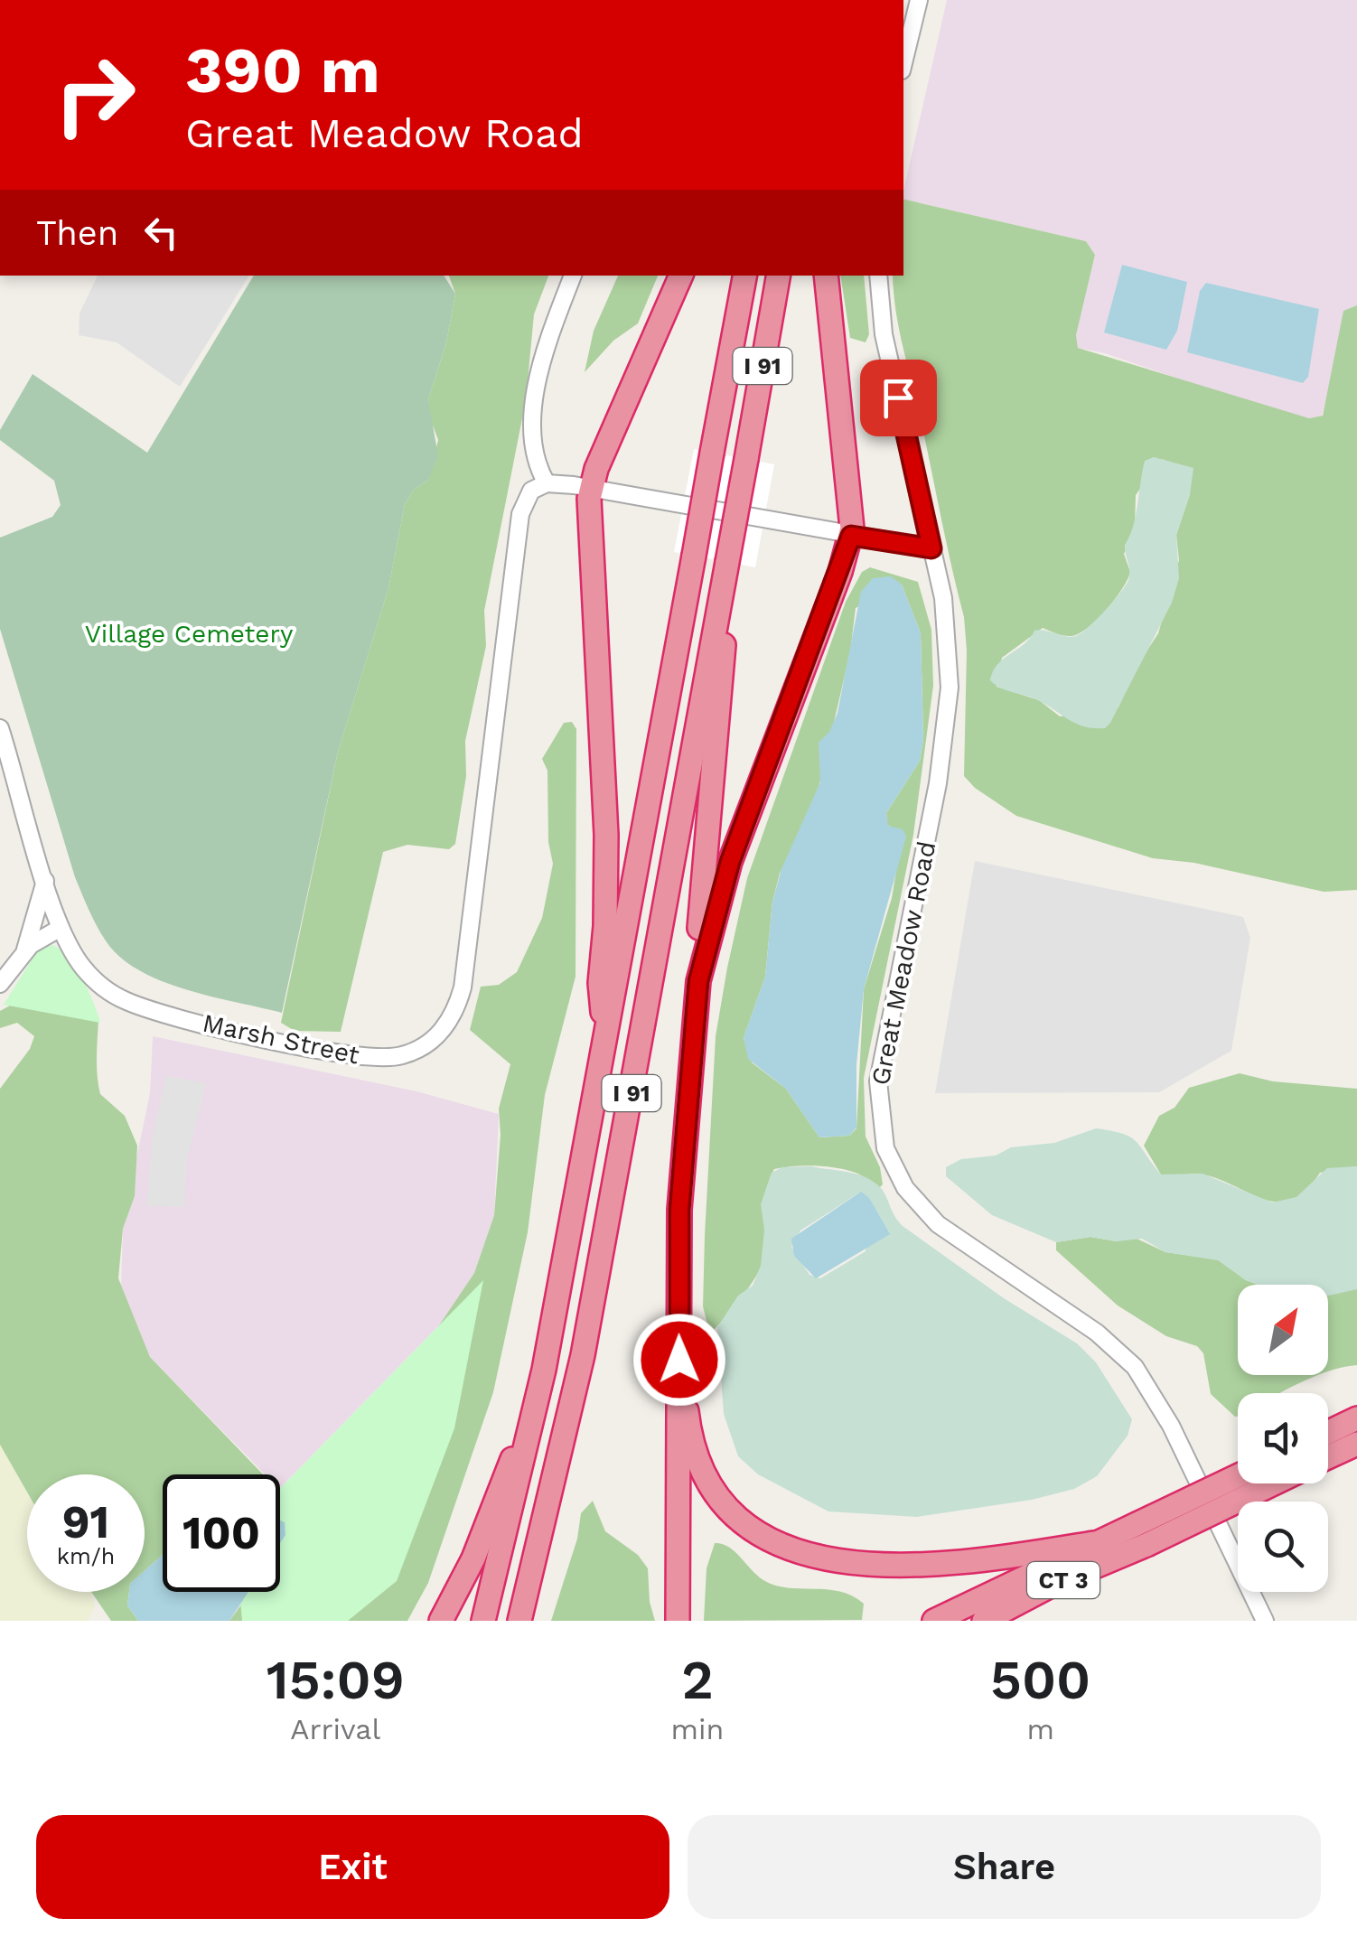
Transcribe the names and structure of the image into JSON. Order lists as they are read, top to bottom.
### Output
{
  "streets": {
    "highway": ["I 91", "CT 3"],
    "street": ["Great Meadow Road", "Marsh Street"]
  },
  "parks": ["Village Cemetery"],
  "north": "top right",
  "page": {
    "turn": ["390 m", "Great Meadow Road"],
    "then": "Then",
    "speed": "91 km/h",
    "limit": "100",
    "eta": [
      "15:09",
      "Arrival",
      "2",
      "min",
      "500",
      "m"
    ],
    "buttons": ["Exit", "Share"]
  }
}
